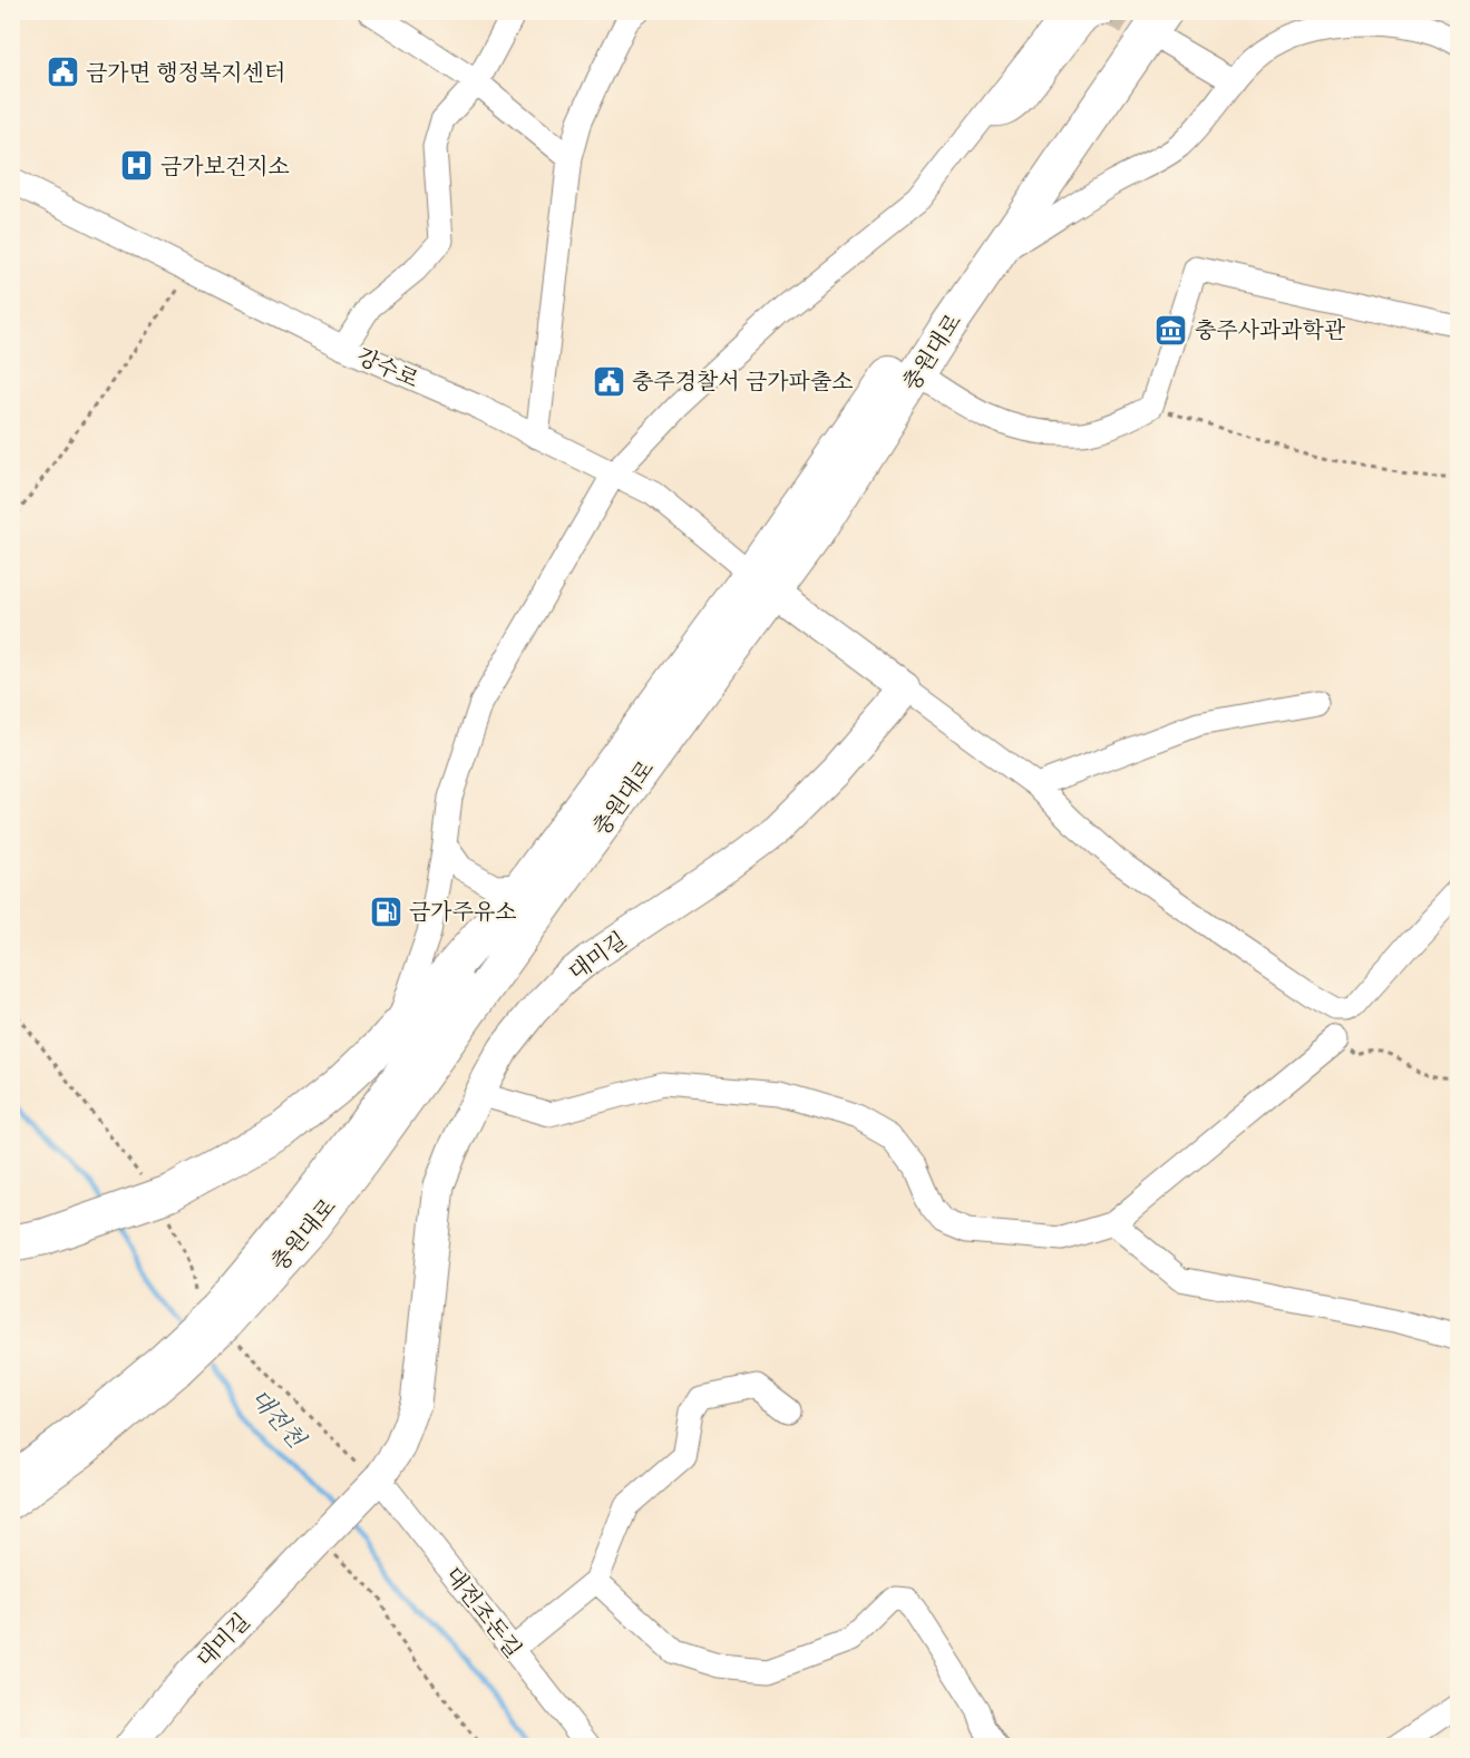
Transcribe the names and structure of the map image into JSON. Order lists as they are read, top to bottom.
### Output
{
  "streets": {
    "highway": ["충원대로"],
    "main road": ["대미길"],
    "street": ["강수로", "대전조돈길"]
  },
  "crossings": [
    ["충원대로", "강수로"],
    ["대미길", "대전조돈길"]
  ],
  "water": ["대전천"],
  "places": {
    "public building": ["금가면 행정복지센터", "충주경찰서 금가파출소"],
    "hospital": ["금가보건지소"],
    "museum": ["충주사과과학관"],
    "fuel station": ["금가주유소"]
  }
}
